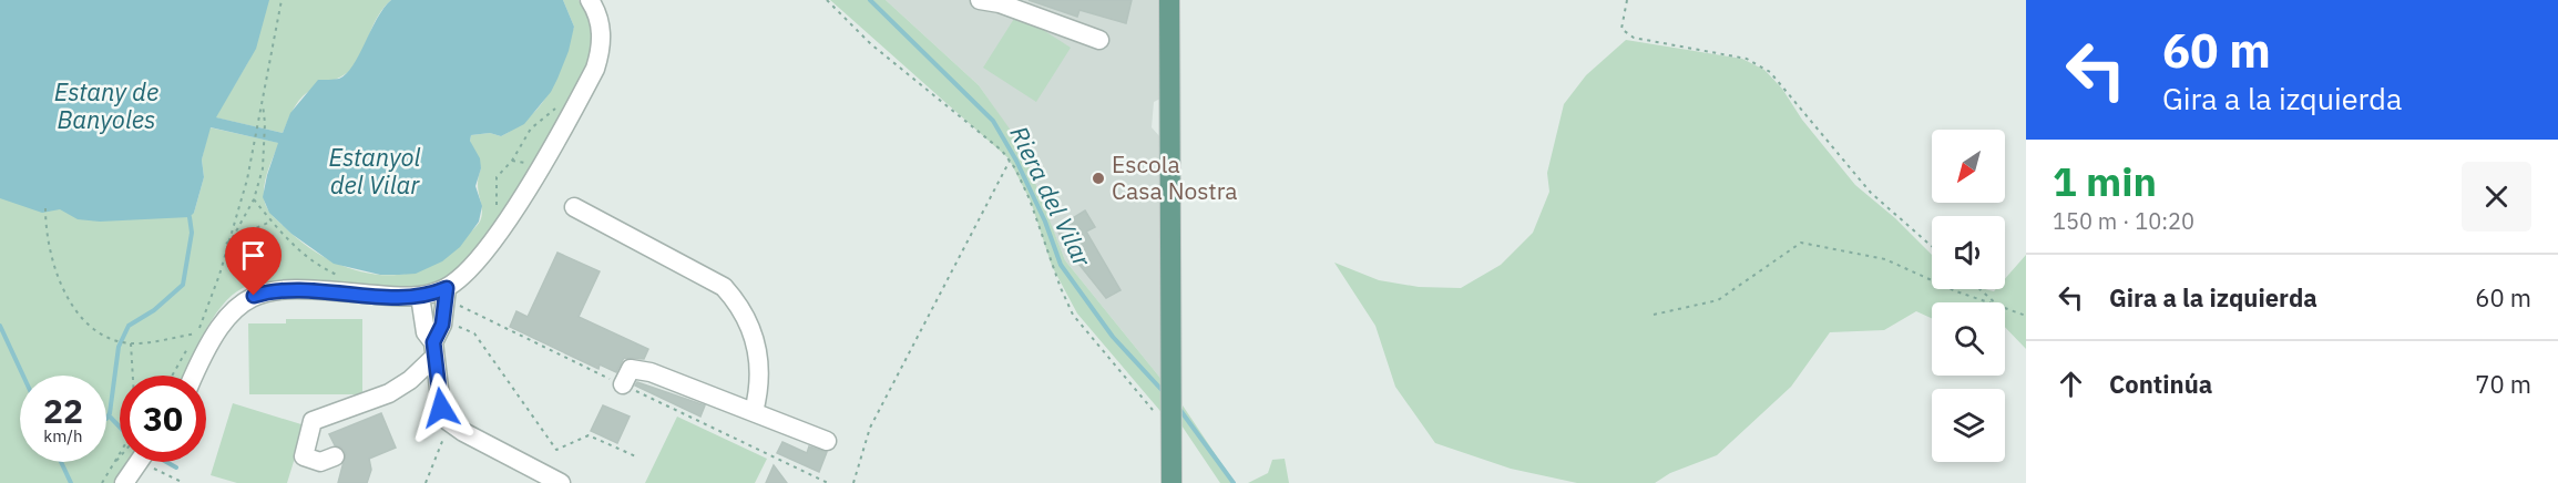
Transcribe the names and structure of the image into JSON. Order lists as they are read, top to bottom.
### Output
{
  "water": ["Estany de Banyoles", "Estanyol del Vilar", "Riera del Vilar"],
  "places": ["Escola Casa Nostra"],
  "north": "bottom left",
  "page": {
    "turn": ["60 m", "Gira a la izquierda"],
    "heading": ["1 min", "150 m · 10:20"],
    "list": [
      {
        "name": "Gira a la izquierda",
        "value": "60 m"
      },
      {
        "name": "Continúa",
        "value": "70 m"
      }
    ],
    "speed": "22 km/h",
    "limit": "30"
  }
}
